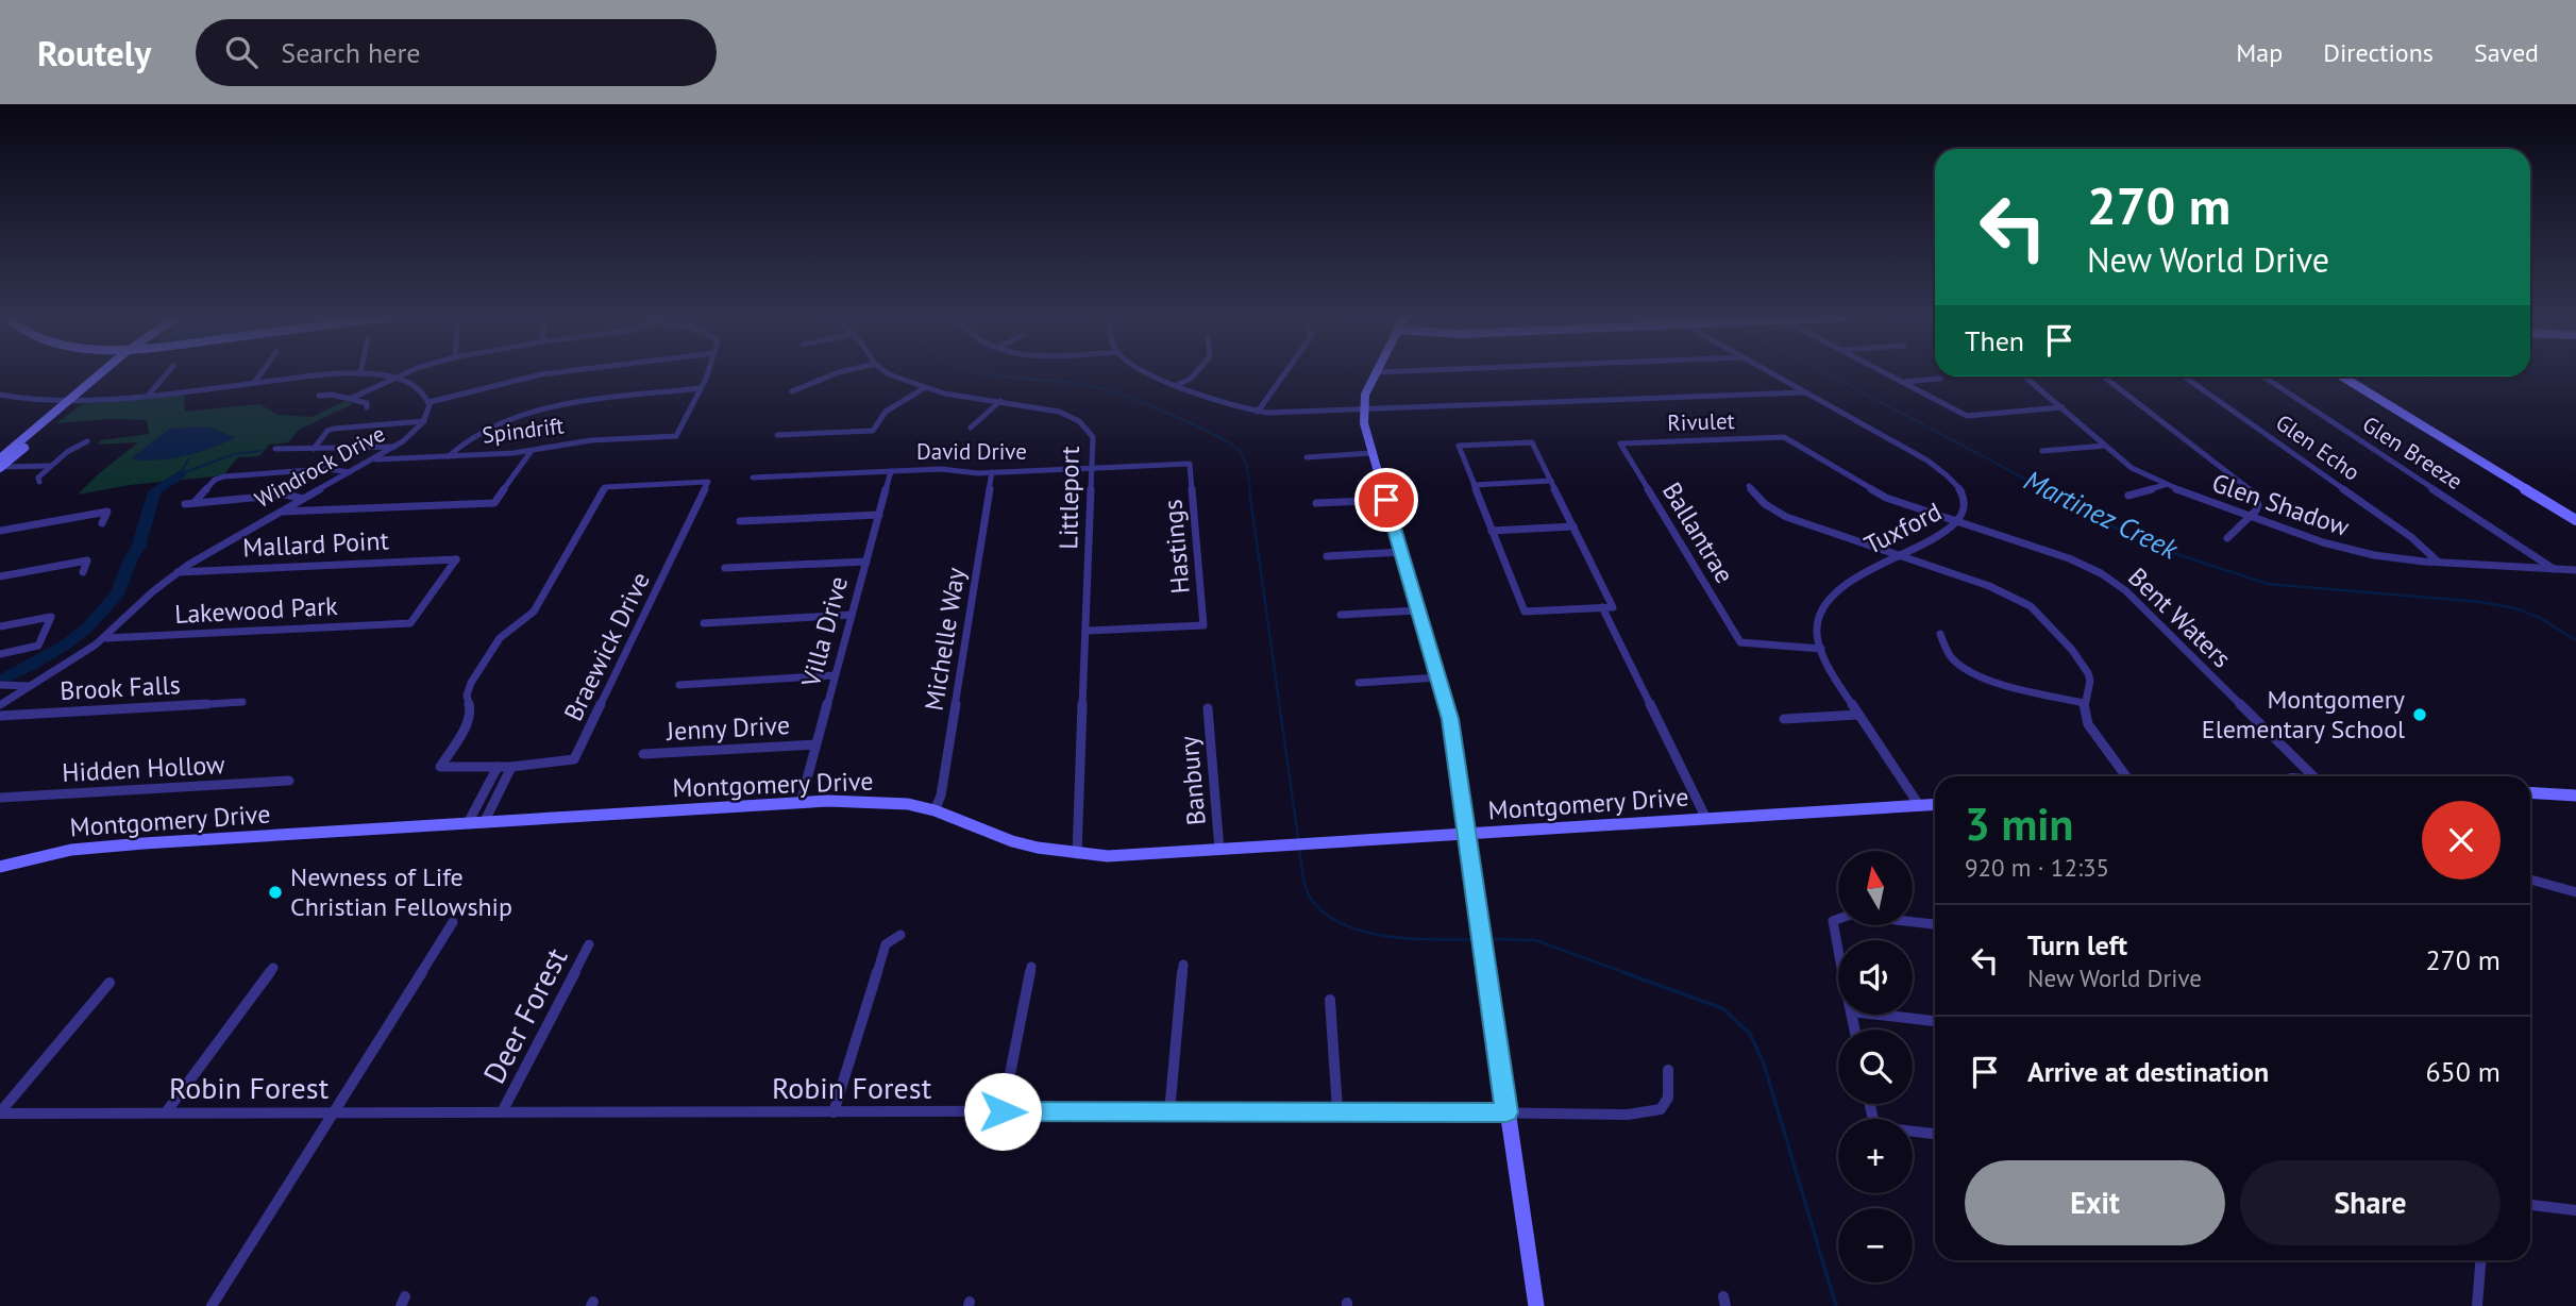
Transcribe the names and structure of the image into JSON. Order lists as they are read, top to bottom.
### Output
{
  "streets": {
    "main road": ["Montgomery Drive"],
    "street": [
      "Rivulet",
      "Spindrift",
      "Glen Echo",
      "David Drive",
      "Glen Breeze",
      "Windrock Drive",
      "Littleport",
      "Glen Shadow",
      "Tuxford",
      "Ballantrae",
      "Mallard Point",
      "Hastings",
      "Lakewood Park",
      "Bent Waters",
      "Villa Drive",
      "Michelle Way",
      "Braewick Drive",
      "Brook Falls",
      "Jenny Drive",
      "Hidden Hollow",
      "Banbury",
      "Deer Forest",
      "Robin Forest"
    ]
  },
  "crossings": [
    ["Rivulet", "Ballantrae"],
    ["Rivulet", "Bent Waters"],
    ["Spindrift", "Windrock Drive"],
    ["Glen Echo", "Glen Shadow"],
    ["David Drive", "Littleport"],
    ["David Drive", "Hastings"],
    ["David Drive", "Villa Drive"],
    ["David Drive", "Michelle Way"],
    ["Glen Breeze", "Glen Shadow"],
    ["Windrock Drive", "Mallard Point"],
    ["Windrock Drive", "Lakewood Park"],
    ["Windrock Drive", "Brook Falls"],
    ["Littleport", "Hastings"],
    ["Littleport", "Montgomery Drive"],
    ["Tuxford", "Ballantrae"],
    ["Tuxford", "Bent Waters"],
    ["Tuxford", "Montgomery Drive"],
    ["Mallard Point", "Lakewood Park"],
    ["Villa Drive", "Jenny Drive"],
    ["Villa Drive", "Montgomery Drive"],
    ["Michelle Way", "Montgomery Drive"],
    ["Banbury", "Montgomery Drive"],
    ["Deer Forest", "Robin Forest"]
  ],
  "water": ["Martinez Creek"],
  "places": ["Montgomery Elementary School", "Newness of Life Christian Fellowship"],
  "north": "top",
  "page": {
    "header": "Routely",
    "search": "Search here",
    "nav": ["Map", "Directions", "Saved"],
    "turn": ["270 m", "New World Drive"],
    "then": "Then",
    "heading": ["3 min", "920 m · 12:35"],
    "map_buttons": ["+", "−"],
    "list": [
      {
        "name": "Turn left",
        "note": "New World Drive",
        "value": "270 m"
      },
      {
        "name": "Arrive at destination",
        "value": "650 m"
      }
    ],
    "buttons": ["Exit", "Share"]
  }
}
